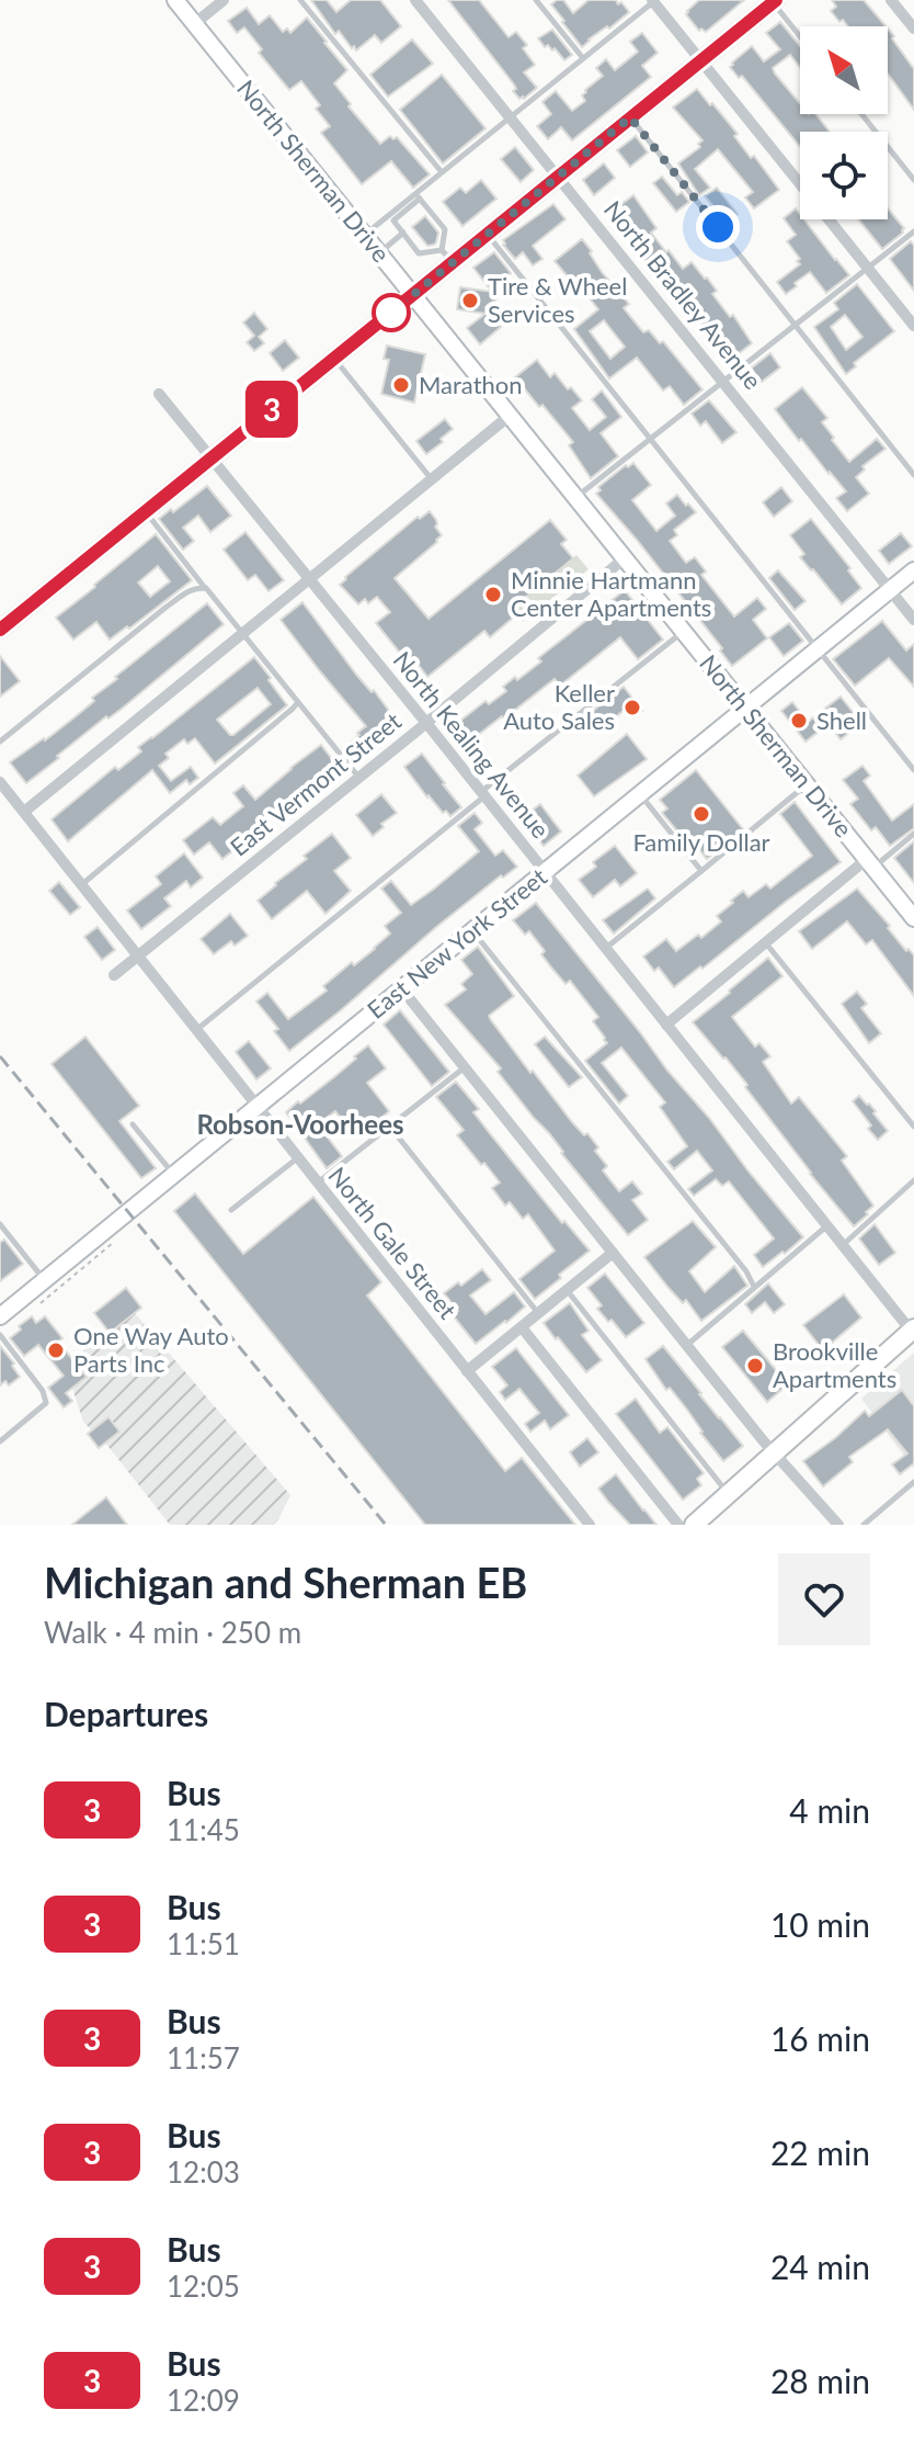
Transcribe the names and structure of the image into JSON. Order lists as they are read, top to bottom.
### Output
{
  "streets": {
    "main road": ["North Sherman Drive", "East New York Street"],
    "street": [
      "North Bradley Avenue",
      "North Kealing Avenue",
      "East Vermont Street",
      "North Gale Street"
    ]
  },
  "crossings": [
    ["North Sherman Drive", "East Vermont Street"],
    ["North Sherman Drive", "East New York Street"],
    ["North Bradley Avenue", "East New York Street"],
    ["North Kealing Avenue", "East Vermont Street"],
    ["North Kealing Avenue", "East New York Street"],
    ["East Vermont Street", "North Gale Street"],
    ["East New York Street", "North Gale Street"]
  ],
  "districts": ["Robson-Voorhees"],
  "places": [
    "Tire & Wheel Services",
    "Marathon",
    "Minnie Hartmann Center Apartments",
    "Keller Auto Sales",
    "Shell",
    "Family Dollar",
    "One Way Auto Parts Inc",
    "Brookville Apartments"
  ],
  "lines": ["bus line 3"],
  "north": "top left",
  "page": {
    "on_map": "3",
    "heading": [
      ["Michigan and Sherman EB", "Walk · 4 min · 250 m"],
      "Departures"
    ],
    "list": [
      {
        "mark": "3",
        "name": "Bus",
        "note": "11:45",
        "value": "4 min"
      },
      {
        "mark": "3",
        "name": "Bus",
        "note": "11:51",
        "value": "10 min"
      },
      {
        "mark": "3",
        "name": "Bus",
        "note": "11:57",
        "value": "16 min"
      },
      {
        "mark": "3",
        "name": "Bus",
        "note": "12:03",
        "value": "22 min"
      },
      {
        "mark": "3",
        "name": "Bus",
        "note": "12:05",
        "value": "24 min"
      },
      {
        "mark": "3",
        "name": "Bus",
        "note": "12:09",
        "value": "28 min"
      }
    ]
  }
}
